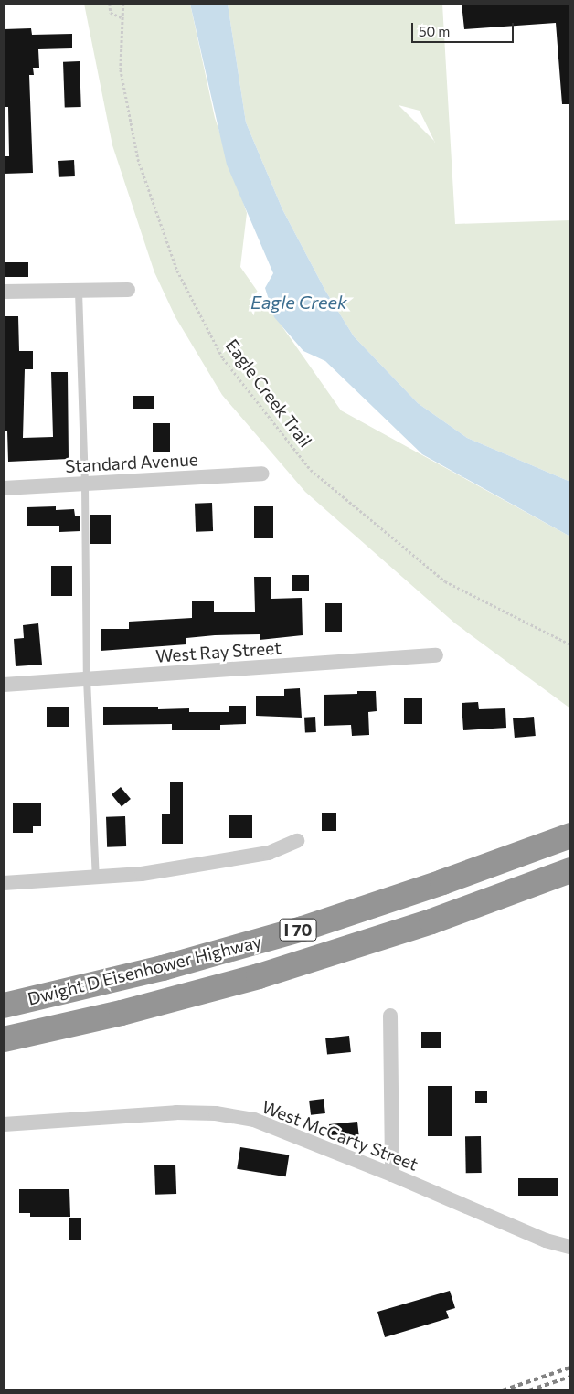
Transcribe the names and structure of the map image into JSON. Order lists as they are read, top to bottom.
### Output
{
  "streets": {
    "highway": ["I 70", "Dwight D Eisenhower Highway"],
    "street": ["Standard Avenue", "West Ray Street", "West McCarty Street"],
    "path": ["Eagle Creek Trail"]
  },
  "water": ["Eagle Creek"],
  "scale_bar": "50 m"
}
